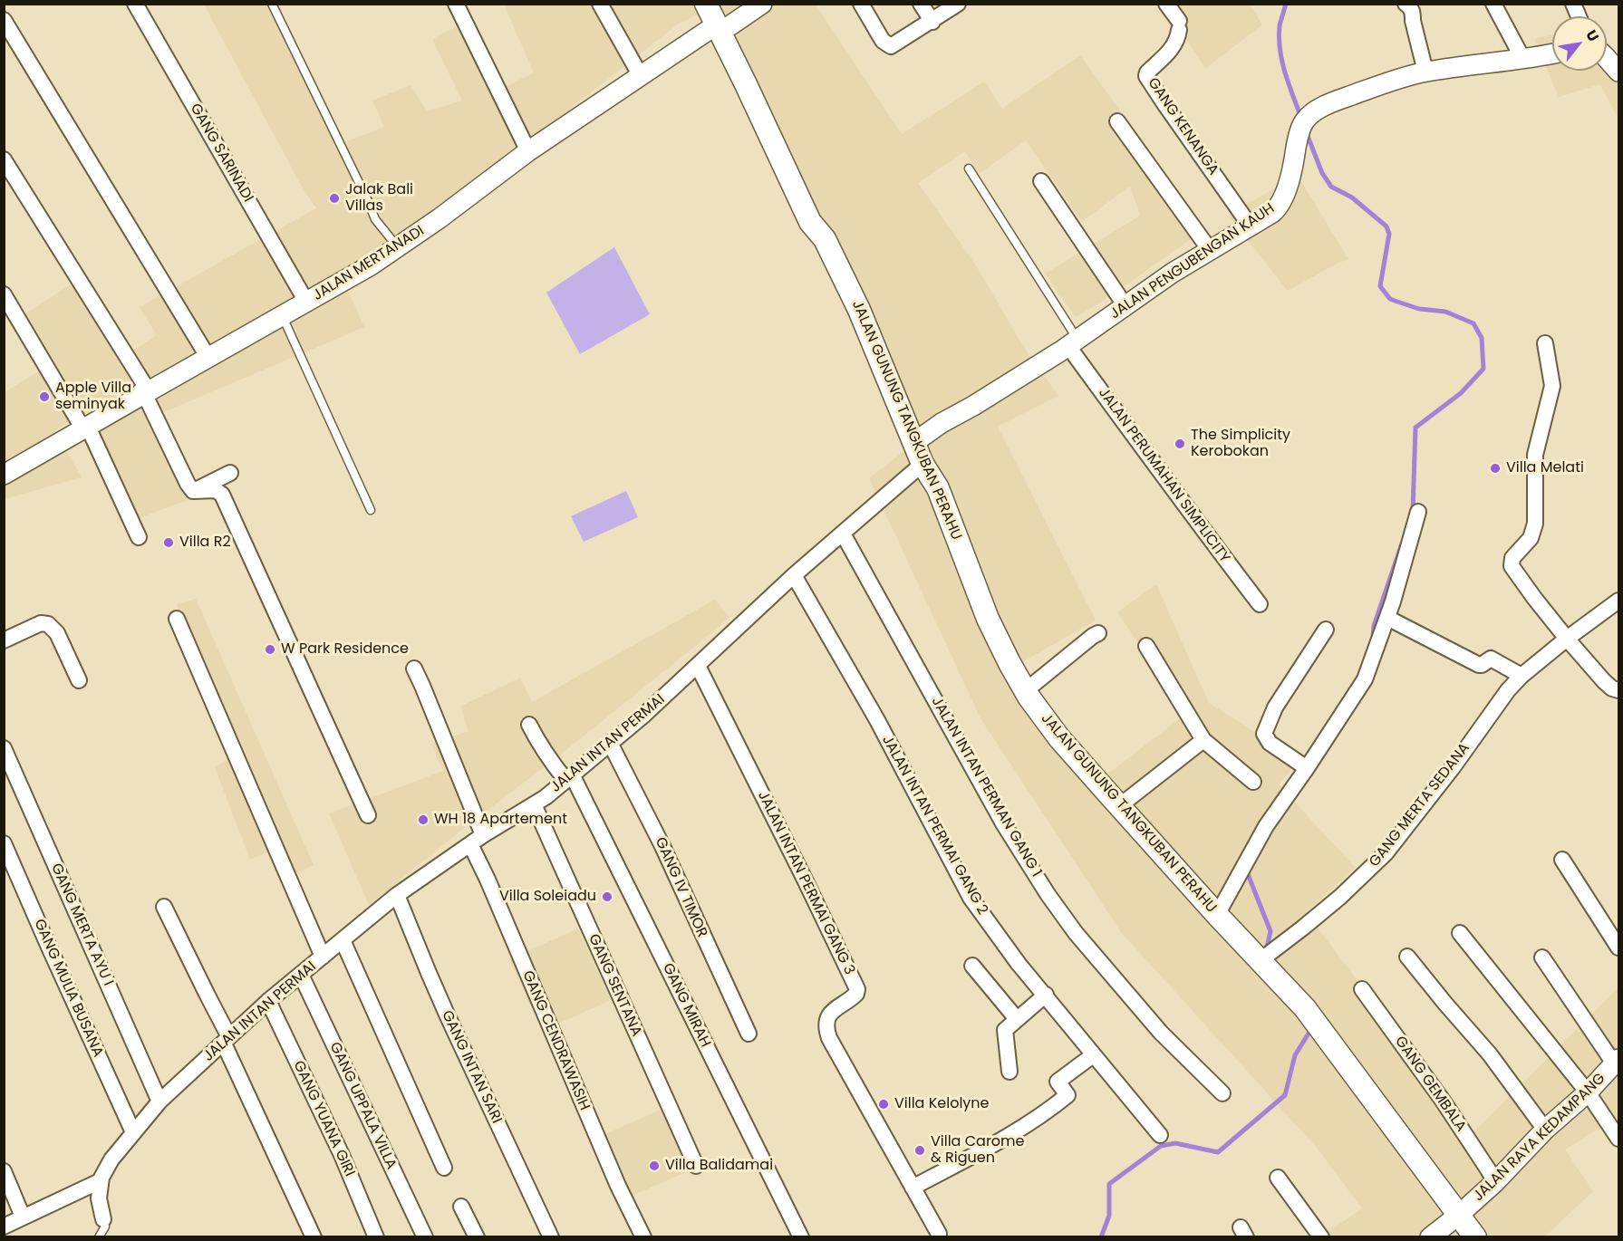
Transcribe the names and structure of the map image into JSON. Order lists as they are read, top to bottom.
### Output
{
  "streets": {
    "main road": ["JALAN GUNUNG TANGKUBAN PERAHU"],
    "street": [
      "GANG KENANGA",
      "GANG SARINADI",
      "JALAN PENGUBENGAN KAUH",
      "JALAN MERTANADI",
      "JALAN PERUMAHAN SIMPLICITY",
      "JALAN INTAN PERMAI",
      "JALAN INTAN PERMAN GANG 1",
      "GANG MERTA SEDANA",
      "JALAN INTAN PERMAI GANG 2",
      "JALAN INTAN PERMAI GANG 3",
      "GANG IV TIMOR",
      "GANG MERTA AYU I",
      "GANG SENTANA",
      "GANG MULIA BUSANA",
      "GANG MIRAH",
      "GANG CENDRAWASIH",
      "GANG INTAN SARI",
      "GANG GEMBALA",
      "GANG UPPALA VILLA",
      "GANG YUANA GIRI",
      "JALAN RAYA KEDAMPANG"
    ]
  },
  "crossings": [
    ["GANG KENANGA", "JALAN PENGUBENGAN KAUH"],
    ["GANG SARINADI", "JALAN MERTANADI"],
    ["JALAN PENGUBENGAN KAUH", "JALAN GUNUNG TANGKUBAN PERAHU"],
    ["JALAN PENGUBENGAN KAUH", "JALAN PERUMAHAN SIMPLICITY"],
    ["JALAN MERTANADI", "JALAN GUNUNG TANGKUBAN PERAHU"],
    ["JALAN GUNUNG TANGKUBAN PERAHU", "JALAN INTAN PERMAI"],
    ["JALAN GUNUNG TANGKUBAN PERAHU", "GANG MERTA SEDANA"],
    ["JALAN GUNUNG TANGKUBAN PERAHU", "JALAN RAYA KEDAMPANG"],
    ["JALAN INTAN PERMAI", "JALAN INTAN PERMAN GANG 1"],
    ["JALAN INTAN PERMAI", "JALAN INTAN PERMAI GANG 2"],
    ["JALAN INTAN PERMAI", "JALAN INTAN PERMAI GANG 3"],
    ["JALAN INTAN PERMAI", "GANG IV TIMOR"],
    ["JALAN INTAN PERMAI", "GANG MERTA AYU I"],
    ["JALAN INTAN PERMAI", "GANG SENTANA"],
    ["JALAN INTAN PERMAI", "GANG MULIA BUSANA"],
    ["JALAN INTAN PERMAI", "GANG MIRAH"],
    ["JALAN INTAN PERMAI", "GANG CENDRAWASIH"],
    ["JALAN INTAN PERMAI", "GANG INTAN SARI"],
    ["JALAN INTAN PERMAI", "GANG UPPALA VILLA"],
    ["JALAN INTAN PERMAI", "GANG YUANA GIRI"],
    ["GANG GEMBALA", "JALAN RAYA KEDAMPANG"]
  ],
  "places": [
    "Jalak Bali Villas",
    "Apple Villa seminyak",
    "The Simplicity Kerobokan",
    "Villa Melati",
    "Villa R2",
    "W Park Residence",
    "WH 18 Apartement",
    "Villa Soleiadu",
    "Villa Kelolyne",
    "Villa Carome & Riguen",
    "Villa Balidamai"
  ],
  "north": "top right"
}
